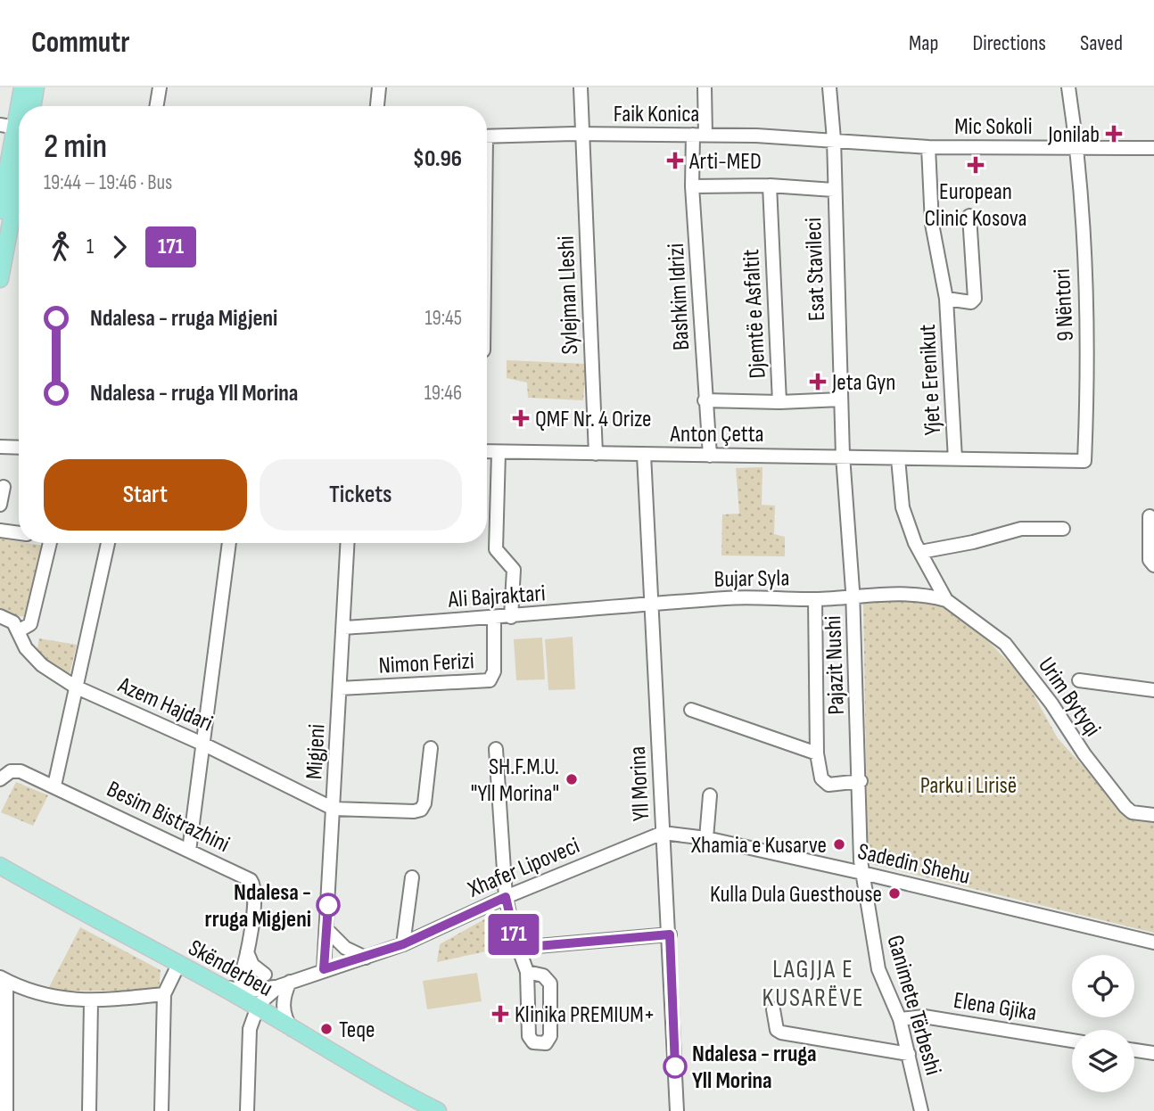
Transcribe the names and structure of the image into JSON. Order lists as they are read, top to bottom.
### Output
{
  "streets": {
    "main road": ["Skënderbeu"],
    "street": [
      "Faik Konica",
      "Mic Sokoli",
      "Esat Stavileci",
      "Sylejman Lleshi",
      "Bashkim Idrizi",
      "9 Nëntori",
      "Djemtë e Asfaltit",
      "Yjet e Erenikut",
      "Anton Çetta",
      "Bujar Syla",
      "Ali Bajraktari",
      "Nimon Ferizi",
      "Pajazit Nushi",
      "Urim Bytyqi",
      "Azem Hajdari",
      "Migjeni",
      "Yll Morina",
      "Besim Bistrazhini",
      "Sadedin Shehu",
      "Xhafer Lipoveci",
      "Ganimete Tërbeshi",
      "Elena Gjika"
    ]
  },
  "crossings": [
    ["Faik Konica", "Mic Sokoli"],
    ["Faik Konica", "Esat Stavileci"],
    ["Faik Konica", "Sylejman Lleshi"],
    ["Faik Konica", "Bashkim Idrizi"],
    ["Mic Sokoli", "Esat Stavileci"],
    ["Mic Sokoli", "9 Nëntori"],
    ["Mic Sokoli", "Yjet e Erenikut"],
    ["Esat Stavileci", "Yjet e Erenikut"],
    ["Esat Stavileci", "Anton Çetta"],
    ["Esat Stavileci", "Pajazit Nushi"],
    ["Sylejman Lleshi", "Anton Çetta"],
    ["Bashkim Idrizi", "Djemtë e Asfaltit"],
    ["Bashkim Idrizi", "Anton Çetta"],
    ["9 Nëntori", "Yjet e Erenikut"],
    ["Yjet e Erenikut", "Anton Çetta"],
    ["Yjet e Erenikut", "Pajazit Nushi"],
    ["Yjet e Erenikut", "Urim Bytyqi"],
    ["Anton Çetta", "Pajazit Nushi"],
    ["Anton Çetta", "Yll Morina"],
    ["Bujar Syla", "Ali Bajraktari"],
    ["Bujar Syla", "Pajazit Nushi"],
    ["Bujar Syla", "Urim Bytyqi"],
    ["Bujar Syla", "Yll Morina"],
    ["Ali Bajraktari", "Nimon Ferizi"],
    ["Ali Bajraktari", "Migjeni"],
    ["Ali Bajraktari", "Yll Morina"],
    ["Nimon Ferizi", "Migjeni"],
    ["Pajazit Nushi", "Urim Bytyqi"],
    ["Pajazit Nushi", "Sadedin Shehu"],
    ["Pajazit Nushi", "Ganimete Tërbeshi"],
    ["Azem Hajdari", "Migjeni"],
    ["Migjeni", "Xhafer Lipoveci"],
    ["Yll Morina", "Sadedin Shehu"],
    ["Yll Morina", "Xhafer Lipoveci"],
    ["Sadedin Shehu", "Xhafer Lipoveci"],
    ["Sadedin Shehu", "Ganimete Tërbeshi"],
    ["Xhafer Lipoveci", "Skënderbeu"],
    ["Ganimete Tërbeshi", "Elena Gjika"]
  ],
  "districts": ["LAGJJA E KUSARËVE"],
  "parks": ["Parku i Lirisë"],
  "places": {
    "health": [
      "Jonilab",
      "Arti-MED",
      "European Clinic Kosova",
      "Jeta Gyn",
      "QMF Nr. 4 Orize",
      "Klinika PREMIUM+"
    ],
    "other": [
      "SH.F.M.U. \"Yll Morina\"",
      "Xhamia e Kusarve",
      "Kulla Dula Guesthouse",
      "Ndalesa - rruga Migjeni",
      "Teqe",
      "Ndalesa - rruga Yll Morina"
    ]
  },
  "lines": ["bus line 171"],
  "page": {
    "header": "Commutr",
    "nav": ["Map", "Directions", "Saved"],
    "on_map": "171",
    "heading": ["2 min", "19:44 – 19:46 · Bus", "$0.96"],
    "legs": ["1", "171"],
    "list": [
      {
        "name": "Ndalesa - rruga Migjeni",
        "value": "19:45"
      },
      {
        "name": "Ndalesa - rruga Yll Morina",
        "value": "19:46"
      }
    ],
    "buttons": ["Start", "Tickets"]
  }
}
